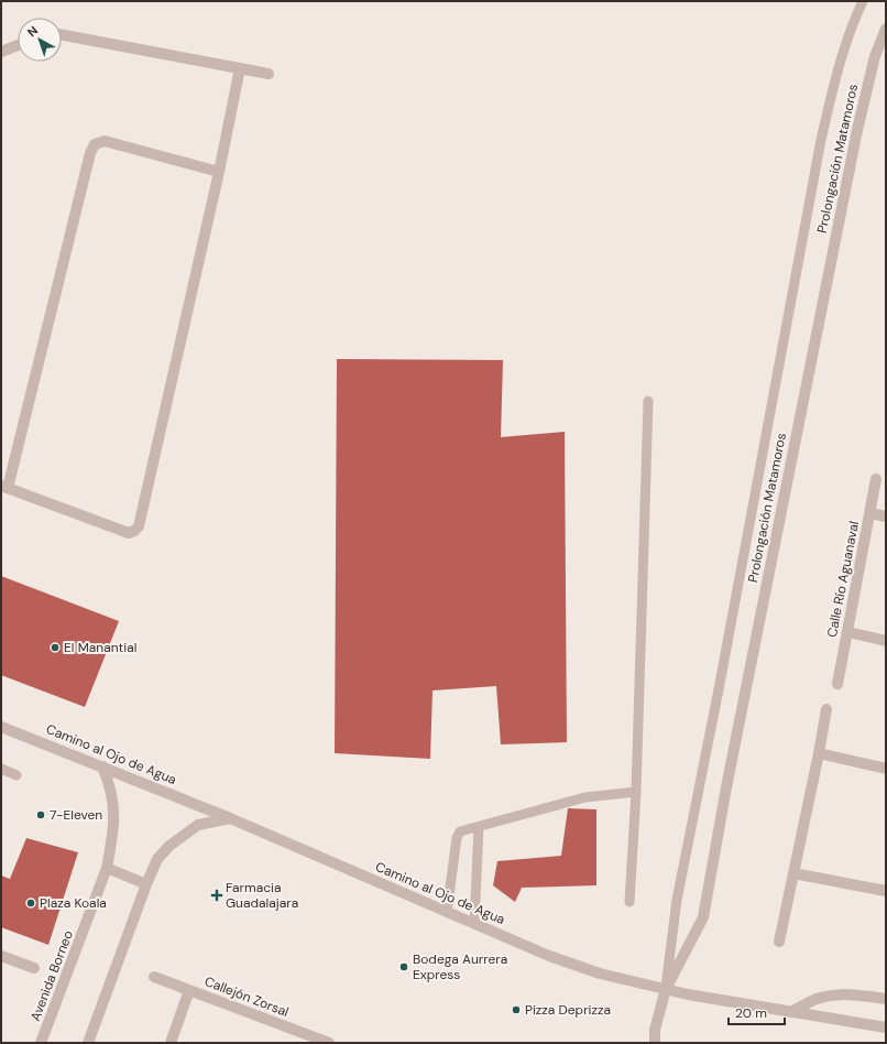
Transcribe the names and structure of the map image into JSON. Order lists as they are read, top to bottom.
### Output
{
  "streets": {
    "street": [
      "Prolongación Matamoros",
      "Calle Río Aguanaval",
      "Camino al Ojo de Agua",
      "Avenida Borneo",
      "Callejón Zorsal"
    ]
  },
  "crossings": [
    ["Prolongación Matamoros", "Camino al Ojo de Agua"],
    ["Camino al Ojo de Agua", "Avenida Borneo"]
  ],
  "places": {
    "other": [
      "El Manantial",
      "7-Eleven",
      "Plaza Koala",
      "Bodega Aurrera Express",
      "Pizza Deprizza"
    ],
    "health": ["Farmacia Guadalajara"]
  },
  "scale_bar": "20 m",
  "north": "top left"
}
